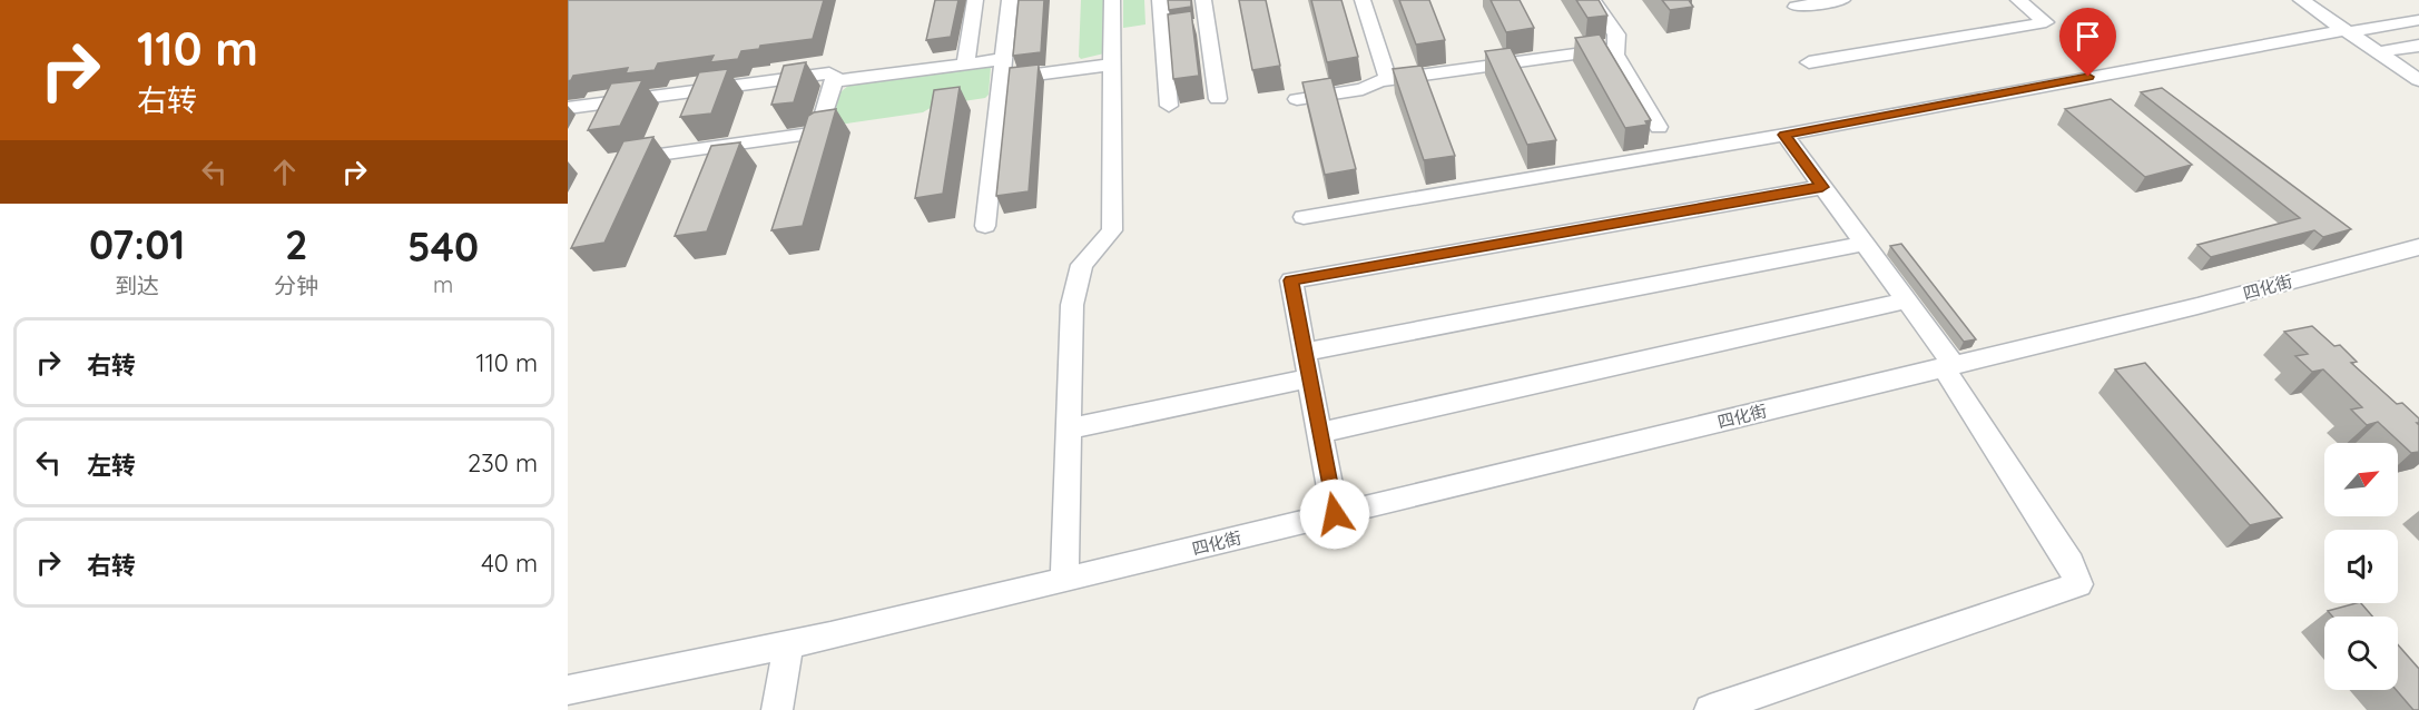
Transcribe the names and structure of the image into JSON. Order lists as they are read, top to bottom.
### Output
{
  "streets": {
    "street": ["四化街"]
  },
  "north": "top right",
  "page": {
    "turn": ["110 m", "右转"],
    "eta": [
      "07:01",
      "到达",
      "2",
      "分钟",
      "540",
      "m"
    ],
    "list": [
      {
        "name": "右转",
        "value": "110 m"
      },
      {
        "name": "左转",
        "value": "230 m"
      },
      {
        "name": "右转",
        "value": "40 m"
      }
    ]
  }
}
